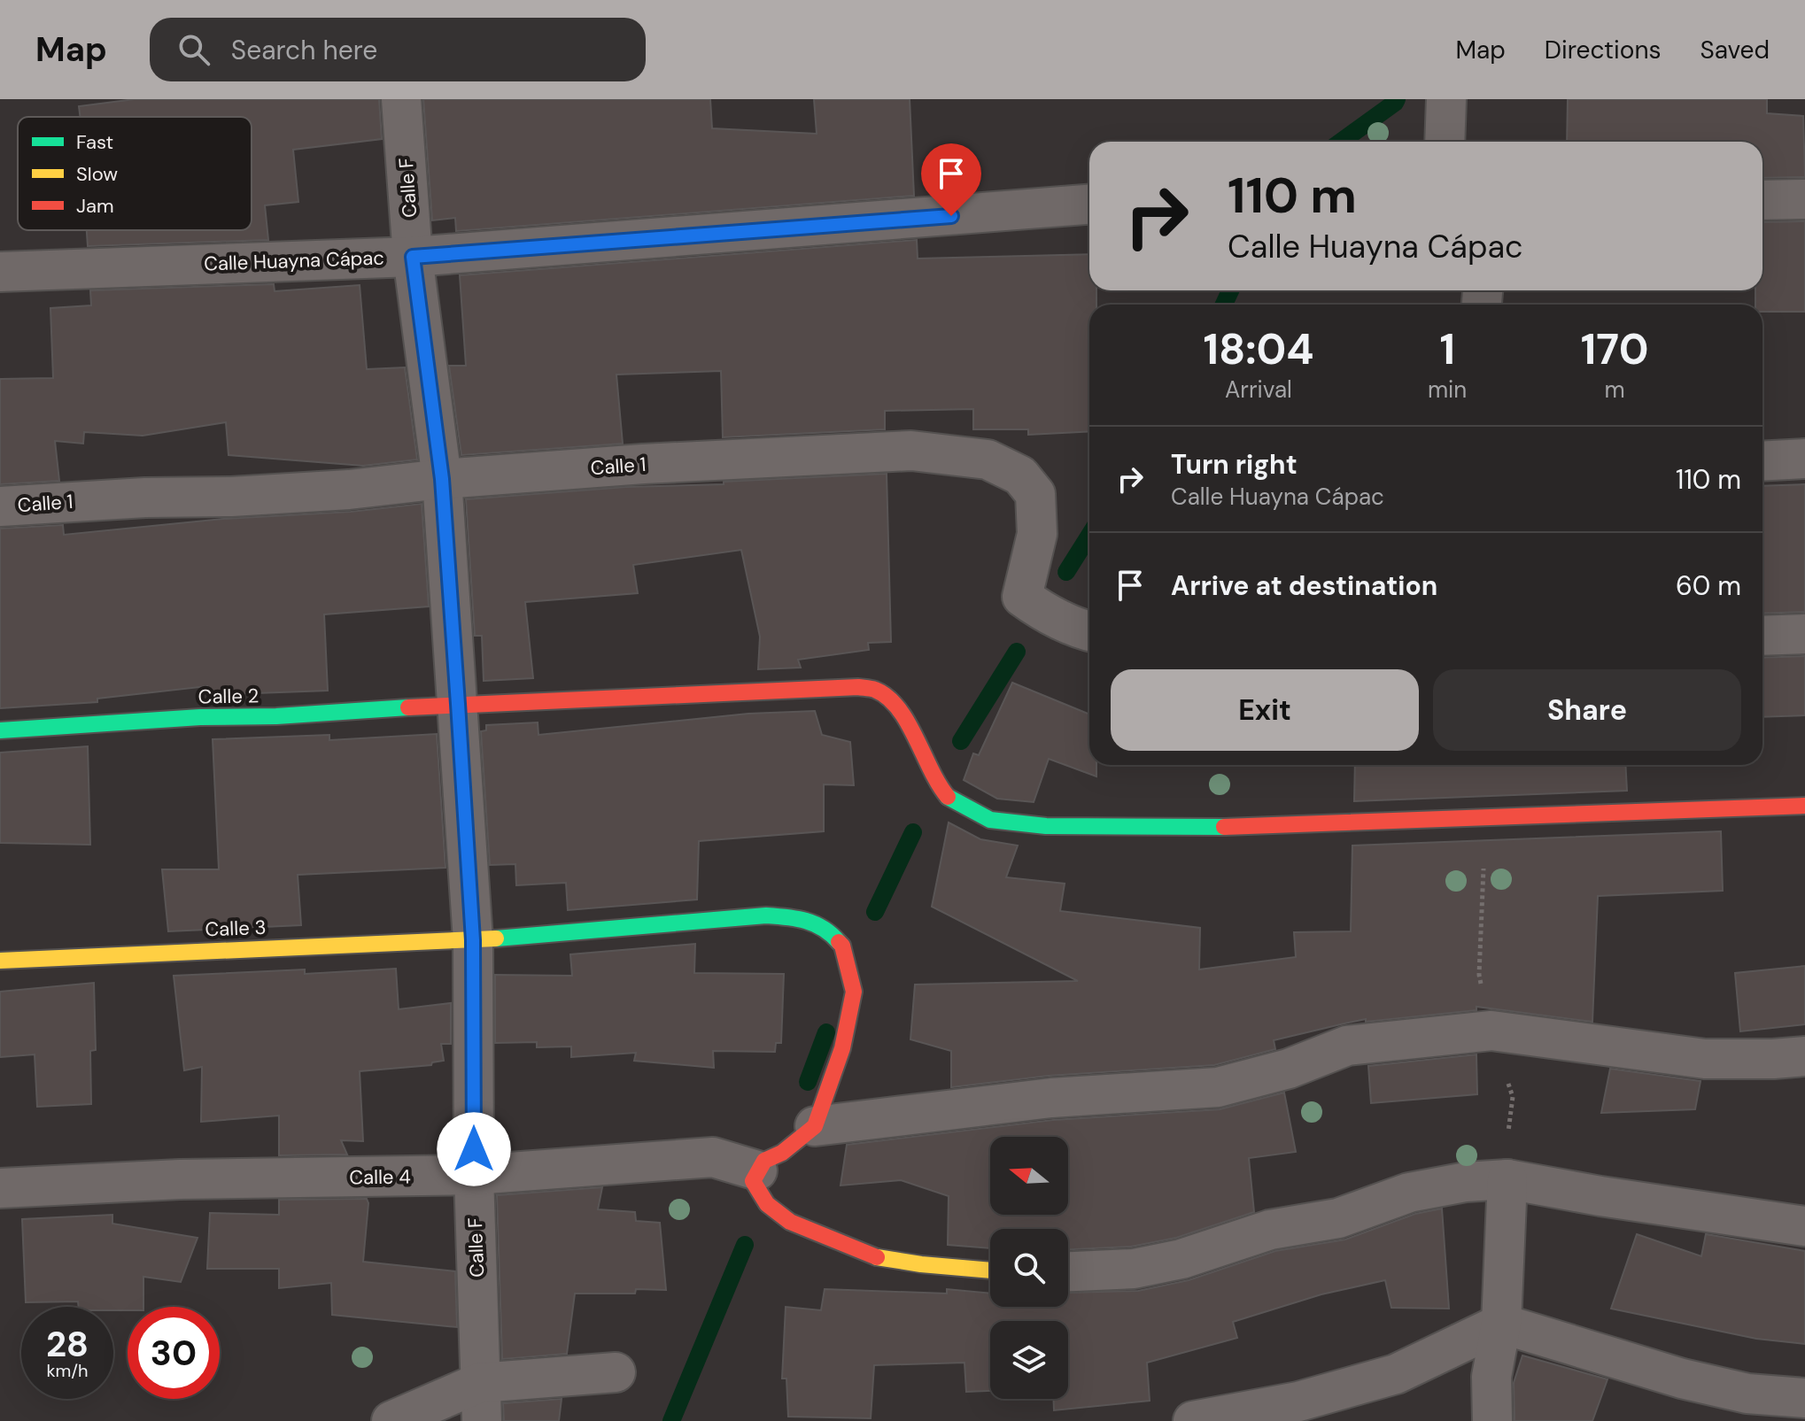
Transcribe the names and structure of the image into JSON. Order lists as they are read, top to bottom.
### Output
{
  "streets": {
    "street": [
      "Calle F",
      "Calle Huayna Cápac",
      "Calle 1",
      "Calle 2",
      "Calle 3",
      "Calle 4"
    ]
  },
  "crossings": [
    ["Calle F", "Calle Huayna Cápac"],
    ["Calle F", "Calle 1"],
    ["Calle F", "Calle 2"],
    ["Calle F", "Calle 3"],
    ["Calle F", "Calle 4"]
  ],
  "legend": ["Fast", "Slow", "Jam"],
  "north": "left",
  "page": {
    "header": "Map",
    "search": "Search here",
    "nav": ["Map", "Directions", "Saved"],
    "turn": ["110 m", "Calle Huayna Cápac"],
    "eta": [
      "18:04",
      "Arrival",
      "1",
      "min",
      "170",
      "m"
    ],
    "list": [
      {
        "name": "Turn right",
        "note": "Calle Huayna Cápac",
        "value": "110 m"
      },
      {
        "name": "Arrive at destination",
        "value": "60 m"
      }
    ],
    "buttons": ["Exit", "Share"],
    "speed": "28 km/h",
    "limit": "30"
  }
}
